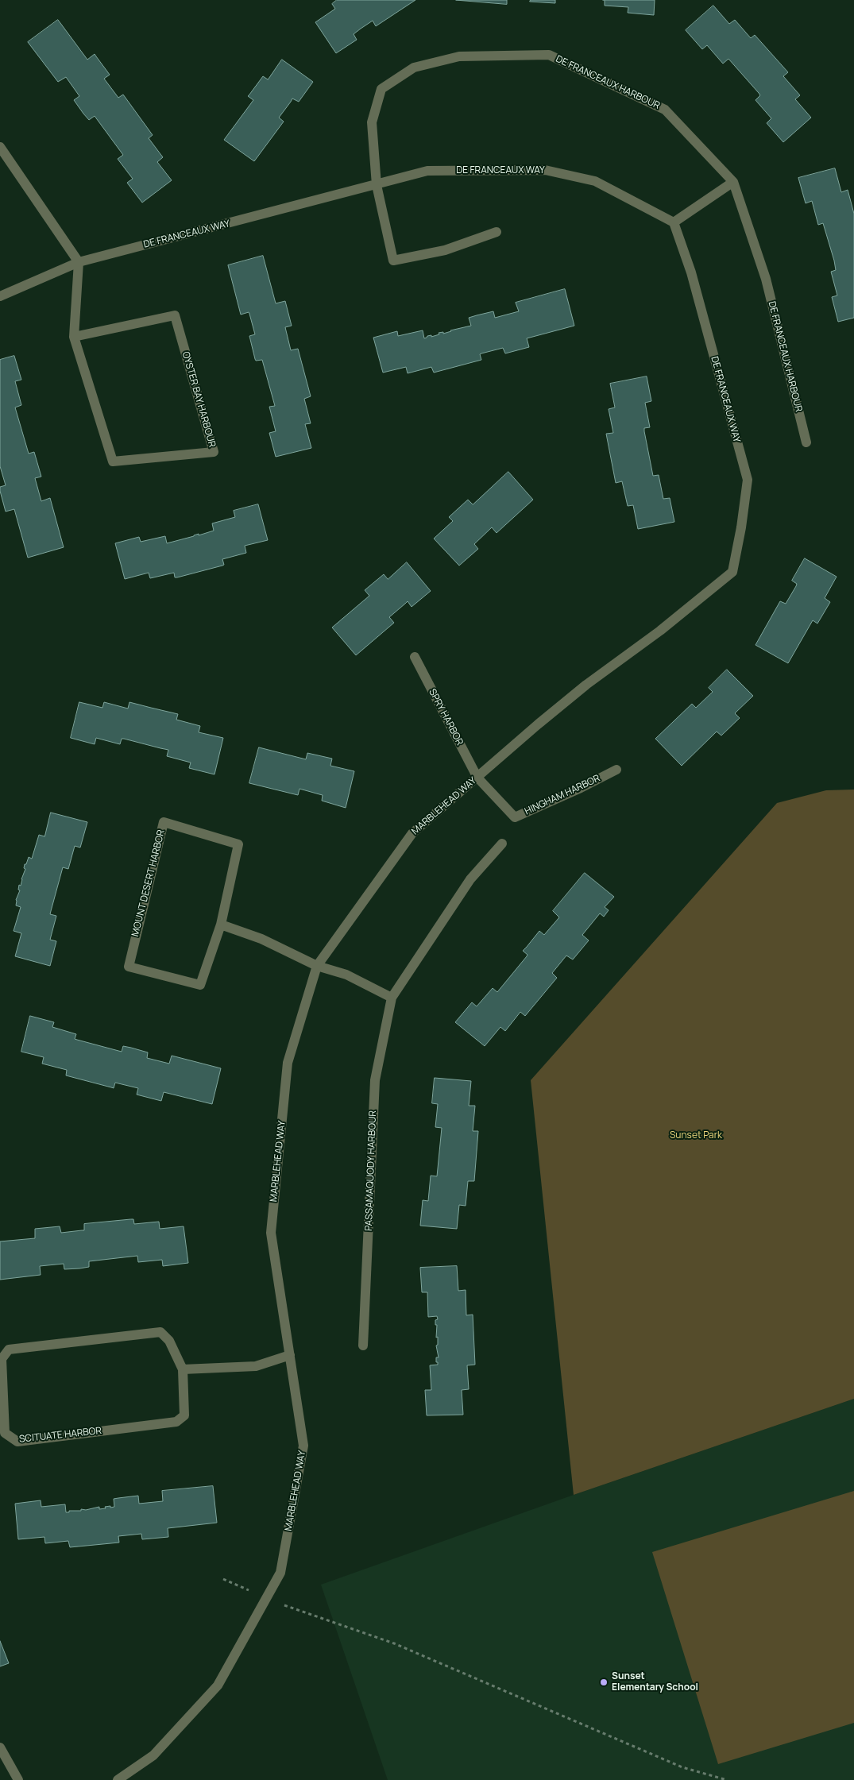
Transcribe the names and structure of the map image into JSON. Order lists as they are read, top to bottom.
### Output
{
  "streets": {
    "street": [
      "DE FRANCEAUX HARBOUR",
      "DE FRANCEAUX WAY",
      "OYSTER BAY HARBOUR",
      "SPRY HARBOR",
      "HINGHAM HARBOR",
      "MARBLEHEAD WAY",
      "MOUNT DESERT HARBOR",
      "PASSAMAQUODY HARBOUR",
      "SCITUATE HARBOR"
    ]
  },
  "crossings": [
    ["DE FRANCEAUX HARBOUR", "DE FRANCEAUX WAY"],
    ["DE FRANCEAUX WAY", "OYSTER BAY HARBOUR"],
    ["DE FRANCEAUX WAY", "MARBLEHEAD WAY"],
    ["SPRY HARBOR", "HINGHAM HARBOR"],
    ["SPRY HARBOR", "MARBLEHEAD WAY"],
    ["HINGHAM HARBOR", "MARBLEHEAD WAY"]
  ],
  "parks": ["Sunset Park"],
  "places": ["Sunset Elementary School"]
}
